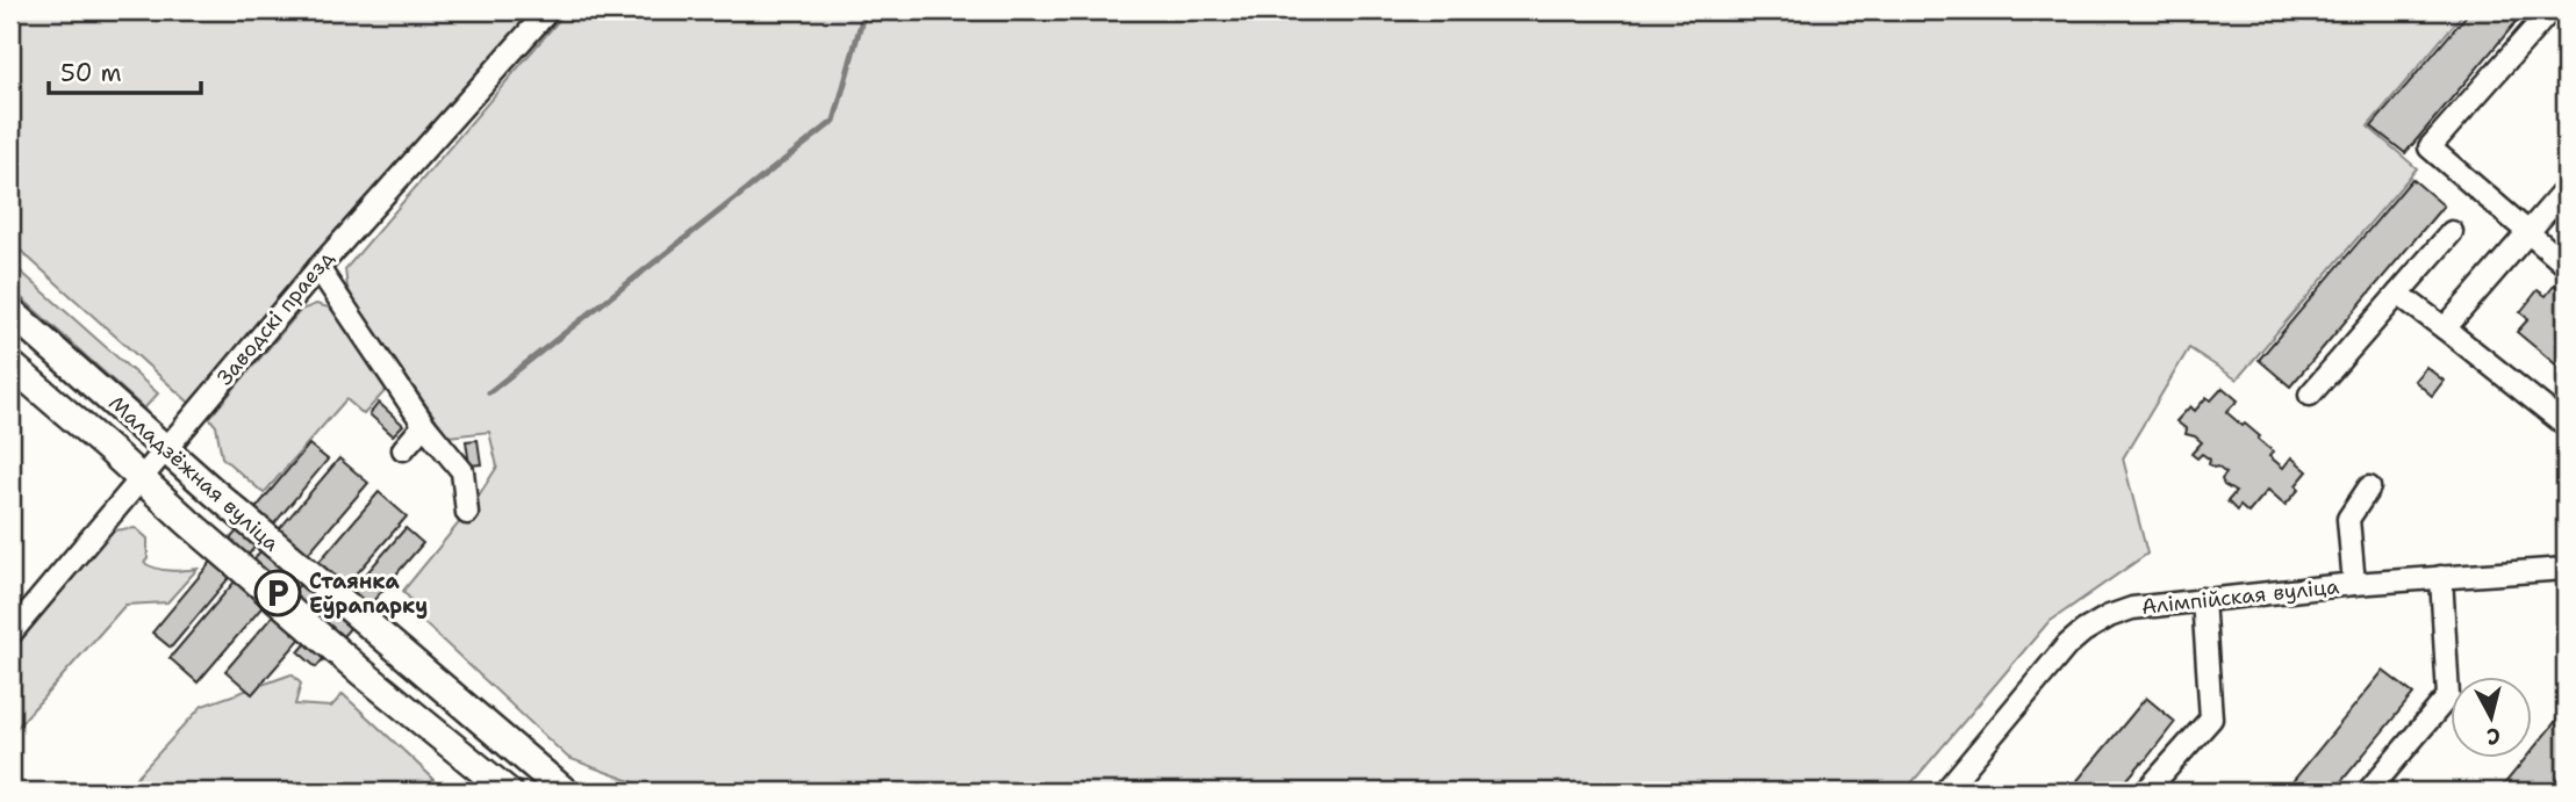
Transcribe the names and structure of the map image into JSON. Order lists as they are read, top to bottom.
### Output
{
  "streets": {
    "main road": ["Маладзёжная вуліца"],
    "street": ["Заводскі праезд", "Алімпійская вуліца"]
  },
  "crossings": [
    ["Заводскі праезд", "Маладзёжная вуліца"]
  ],
  "places": {
    "parking": ["Стаянка Еўрапарку"]
  },
  "scale_bar": "50 m",
  "north": "bottom"
}
